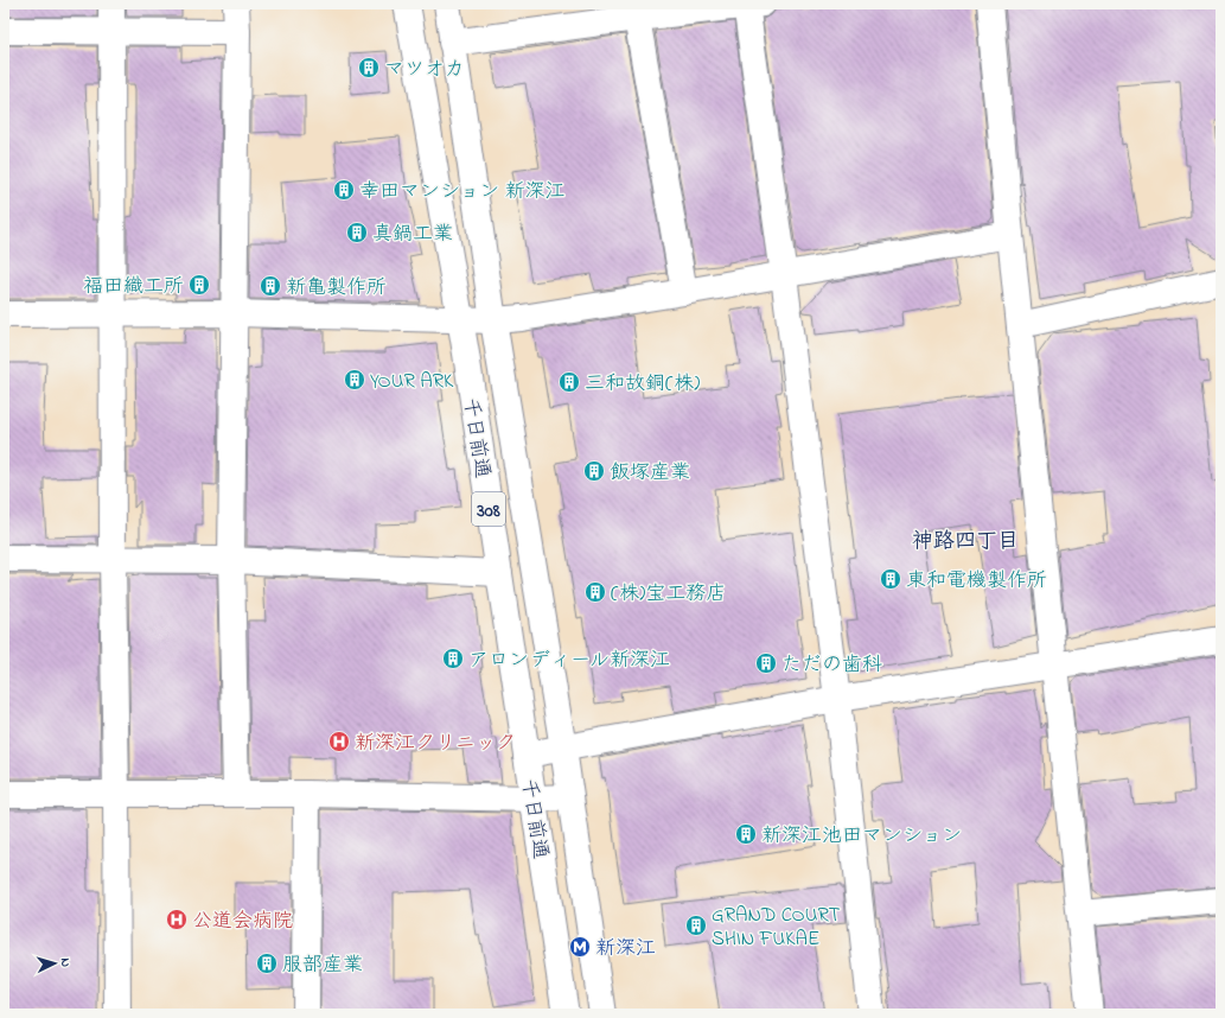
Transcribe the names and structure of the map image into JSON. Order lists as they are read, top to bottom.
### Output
{
  "streets": {
    "main road": ["千日前通", "308"]
  },
  "districts": ["神路四丁目"],
  "places": {
    "building": [
      "マツオカ",
      "幸田マンション 新深江",
      "真鍋工業",
      "福田織工所",
      "新亀製作所",
      "YOUR ARK",
      "三和故銅(株)",
      "飯塚産業",
      "東和電機製作所",
      "(株)宝工務店",
      "アロンディール新深江",
      "ただの歯科",
      "新深江池田マンション",
      "GRAND COURT SHIN FUKAE",
      "服部産業"
    ],
    "hospital": ["新深江クリニック", "公道会病院"],
    "metro station": ["新深江"]
  },
  "north": "right"
}
